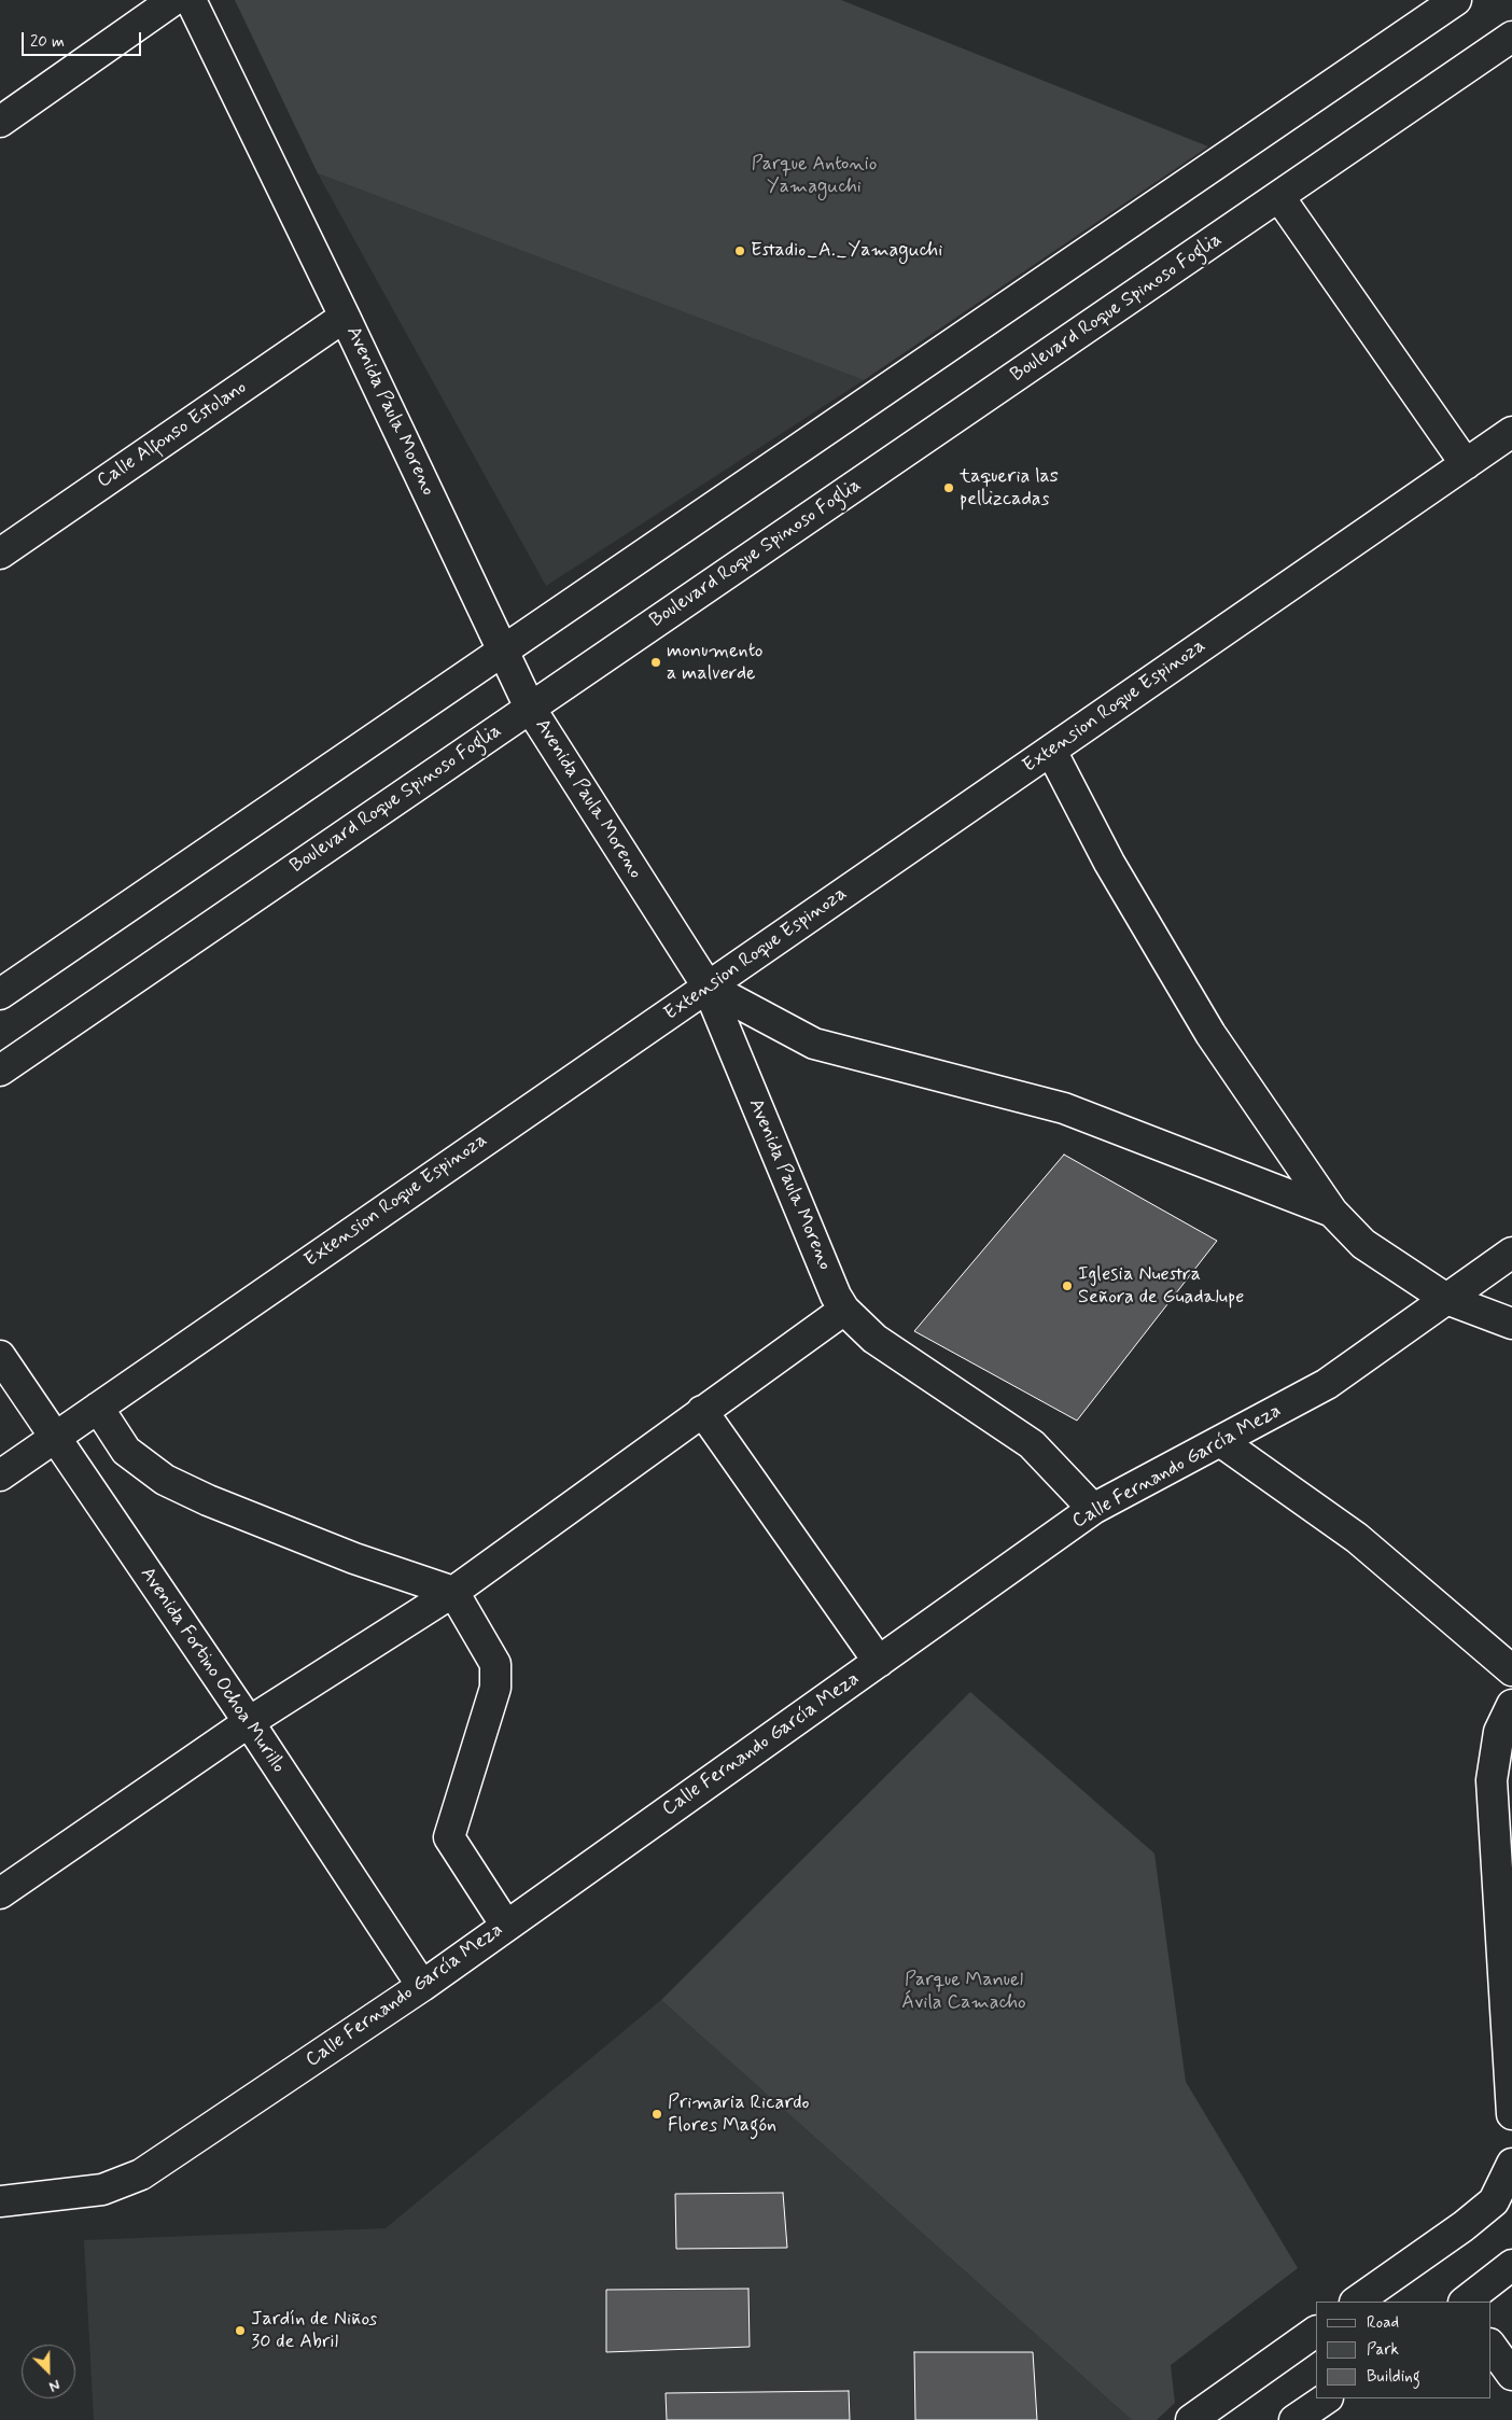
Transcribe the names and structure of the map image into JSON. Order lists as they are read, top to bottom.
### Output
{
  "streets": {
    "street": [
      "Boulevard Roque Spinoso Foglia",
      "Avenida Paula Moreno",
      "Calle Alfonso Estolano",
      "Extension Roque Espinoza",
      "Calle Fernando García Meza",
      "Avenida Fortino Ochoa Murillo"
    ]
  },
  "crossings": [
    ["Boulevard Roque Spinoso Foglia", "Avenida Paula Moreno"],
    ["Avenida Paula Moreno", "Calle Alfonso Estolano"],
    ["Avenida Paula Moreno", "Extension Roque Espinoza"],
    ["Avenida Paula Moreno", "Calle Fernando García Meza"],
    ["Extension Roque Espinoza", "Avenida Fortino Ochoa Murillo"],
    ["Calle Fernando García Meza", "Avenida Fortino Ochoa Murillo"]
  ],
  "parks": ["Parque Antonio Yamaguchi", "Parque Manuel Ávila Camacho"],
  "places": [
    "Estadio_A._Yamaguchi",
    "taqueria las pellizcadas",
    "monumento a malverde",
    "Iglesia Nuestra Señora de Guadalupe",
    "Primaria Ricardo Flores Magón",
    "Jardín de Niños 30 de Abril"
  ],
  "legend": ["Road", "Park", "Building"],
  "scale_bar": "20 m",
  "north": "bottom right"
}
